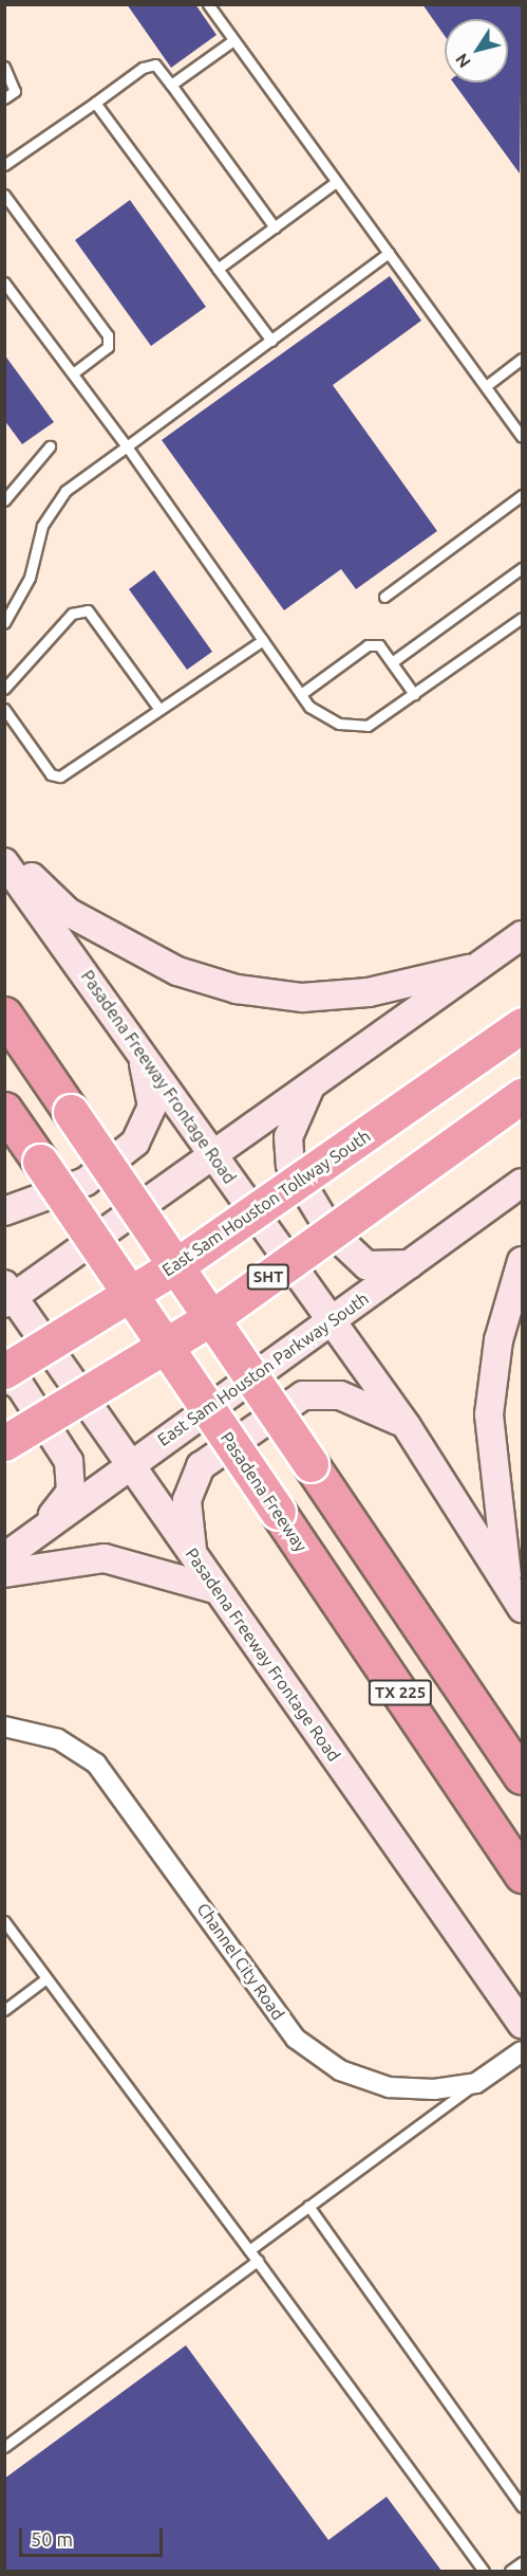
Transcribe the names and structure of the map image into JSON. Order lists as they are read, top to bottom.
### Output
{
  "streets": {
    "highway": [
      "East Sam Houston Tollway South",
      "SHT",
      "Pasadena Freeway",
      "TX 225"
    ],
    "main road": ["Pasadena Freeway Frontage Road", "East Sam Houston Parkway South"],
    "street": ["Channel City Road"]
  },
  "crossings": [
    ["Pasadena Freeway Frontage Road", "East Sam Houston Parkway South"]
  ],
  "scale_bar": "50 m",
  "north": "bottom left"
}
